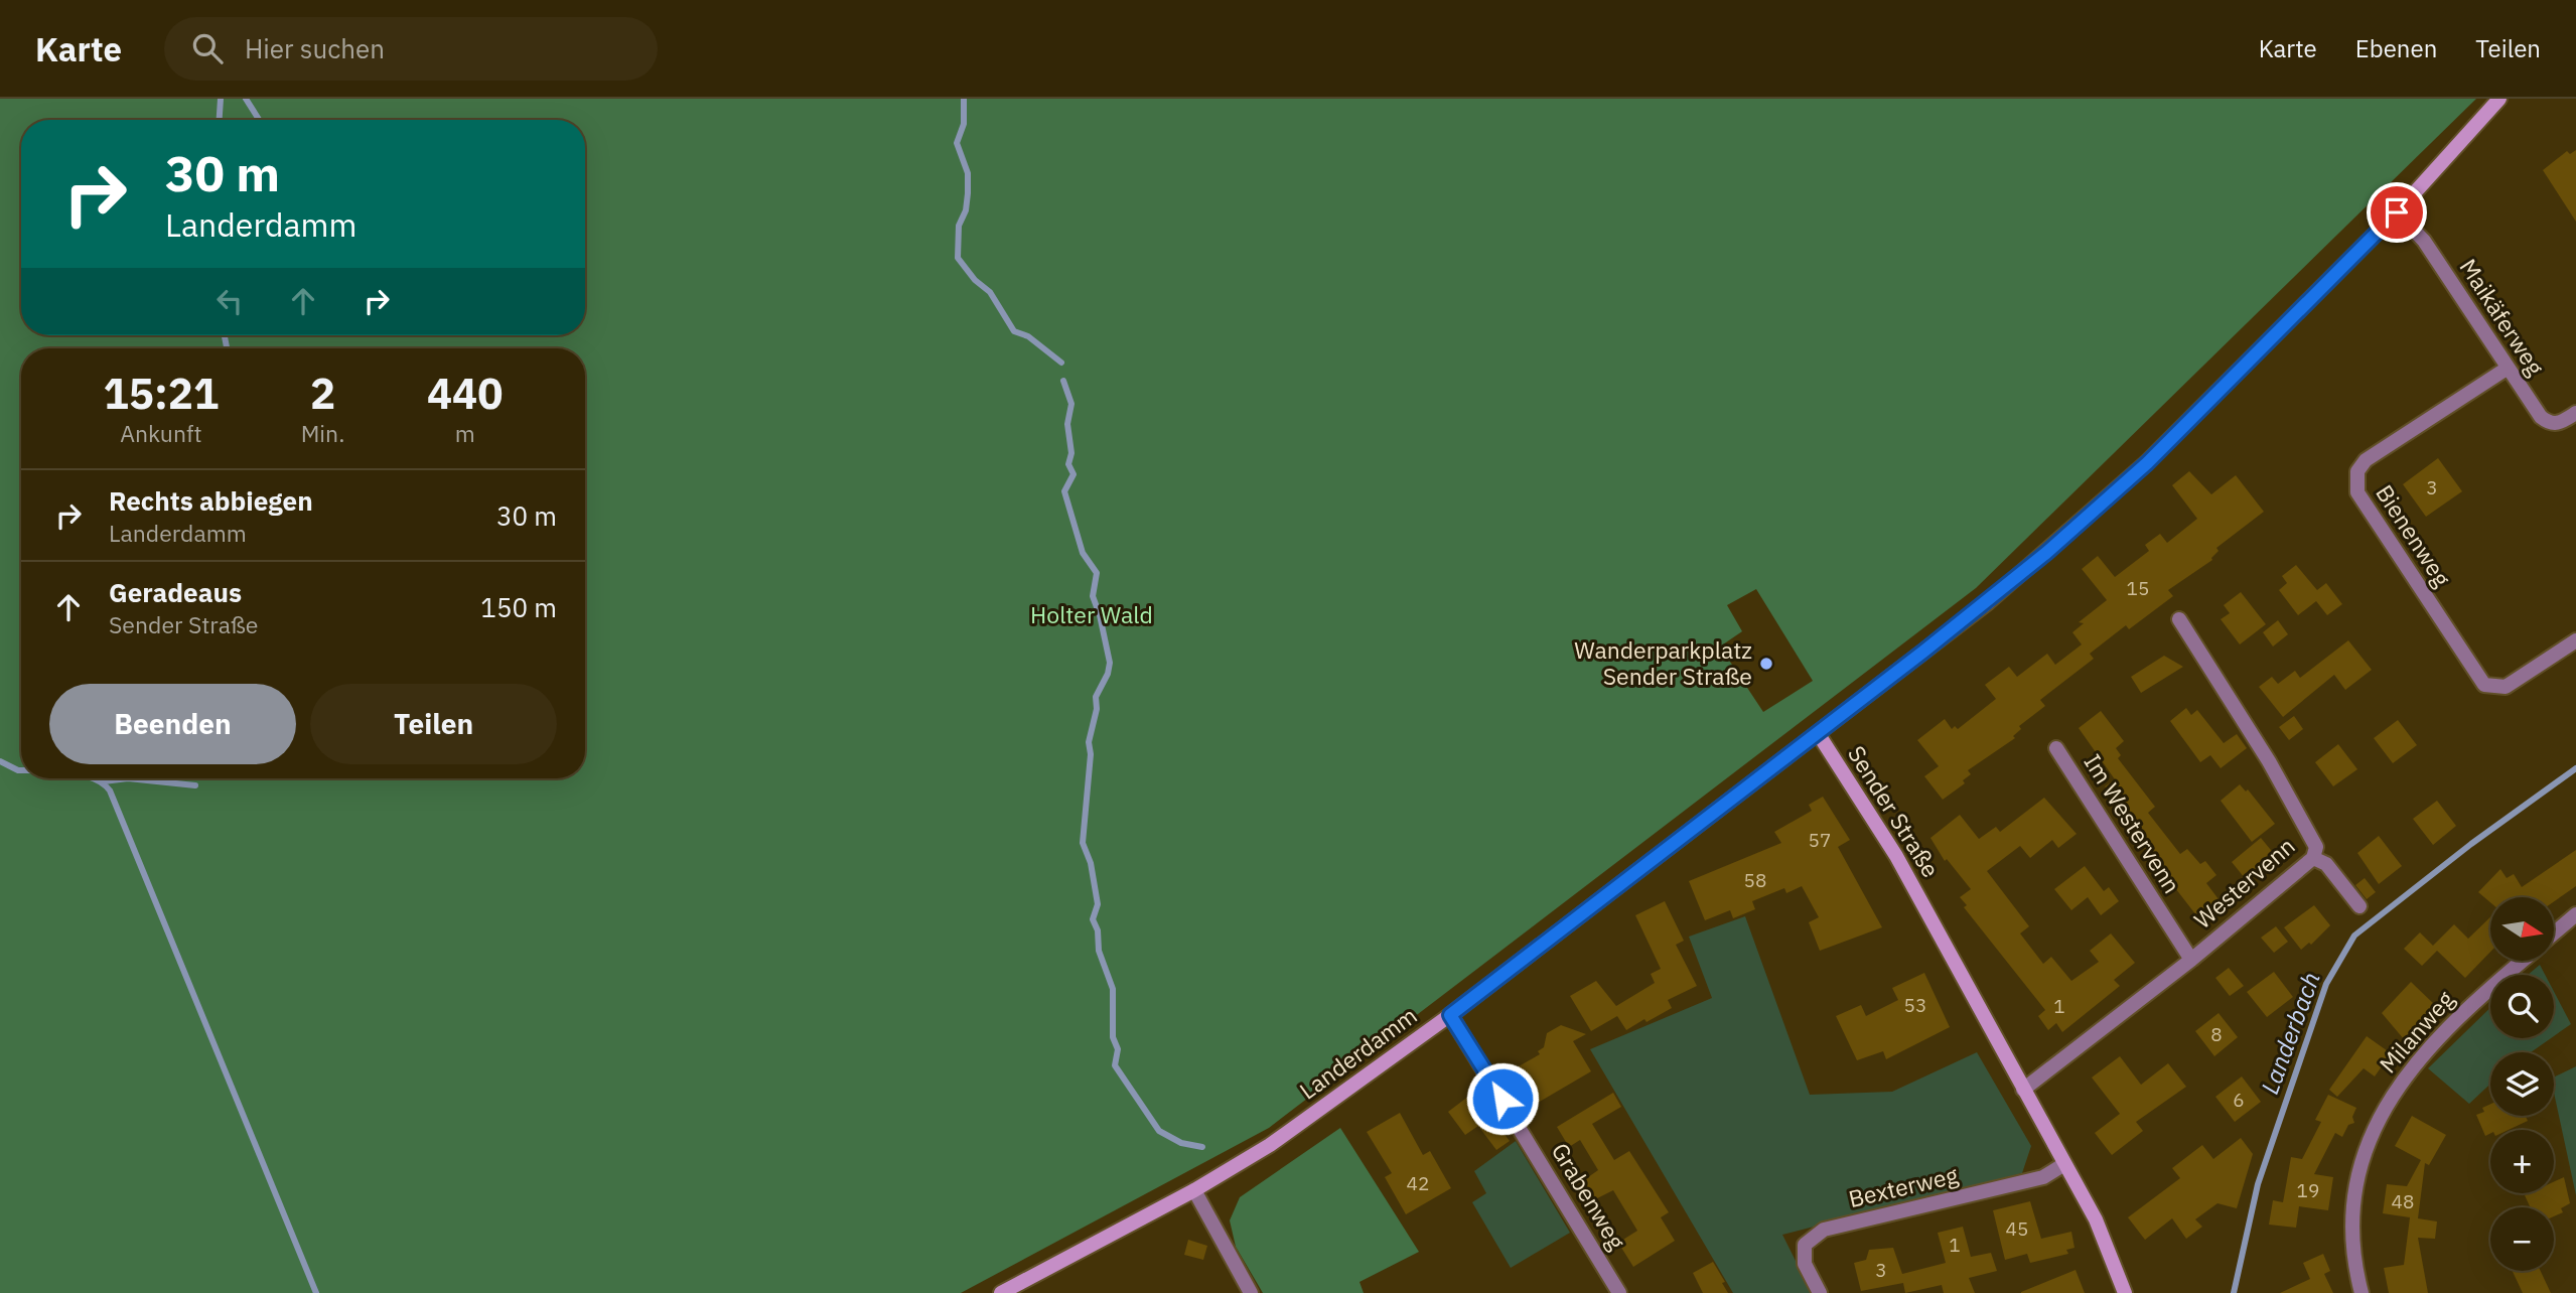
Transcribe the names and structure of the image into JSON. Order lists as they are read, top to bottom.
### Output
{
  "streets": {
    "main road": ["Sender Straße", "Landerdamm"],
    "street": [
      "Maikäferweg",
      "Bienenweg",
      "Im Westervenn",
      "Westervenn",
      "Milanweg",
      "Bexterweg",
      "Grabenweg"
    ]
  },
  "crossings": [
    ["Maikäferweg", "Bienenweg"],
    ["Maikäferweg", "Sender Straße"],
    ["Sender Straße", "Westervenn"],
    ["Sender Straße", "Landerdamm"],
    ["Sender Straße", "Bexterweg"],
    ["Im Westervenn", "Westervenn"],
    ["Landerdamm", "Grabenweg"]
  ],
  "water": ["Landerbach"],
  "parks": ["Holter Wald"],
  "places": ["Wanderparkplatz Sender Straße"],
  "house_numbers": [
    "3",
    "15",
    "57",
    "58",
    "53",
    "1",
    "8",
    "6",
    "42",
    "19",
    "48",
    "45",
    "1",
    "3"
  ],
  "north": "right",
  "page": {
    "header": "Karte",
    "search": "Hier suchen",
    "nav": ["Karte", "Ebenen", "Teilen"],
    "turn": ["30 m", "Landerdamm"],
    "eta": [
      "15:21",
      "Ankunft",
      "2",
      "Min.",
      "440",
      "m"
    ],
    "list": [
      {
        "name": "Rechts abbiegen",
        "note": "Landerdamm",
        "value": "30 m"
      },
      {
        "name": "Geradeaus",
        "note": "Sender Straße",
        "value": "150 m"
      }
    ],
    "buttons": ["Beenden", "Teilen"],
    "map_buttons": ["+", "−"]
  }
}
